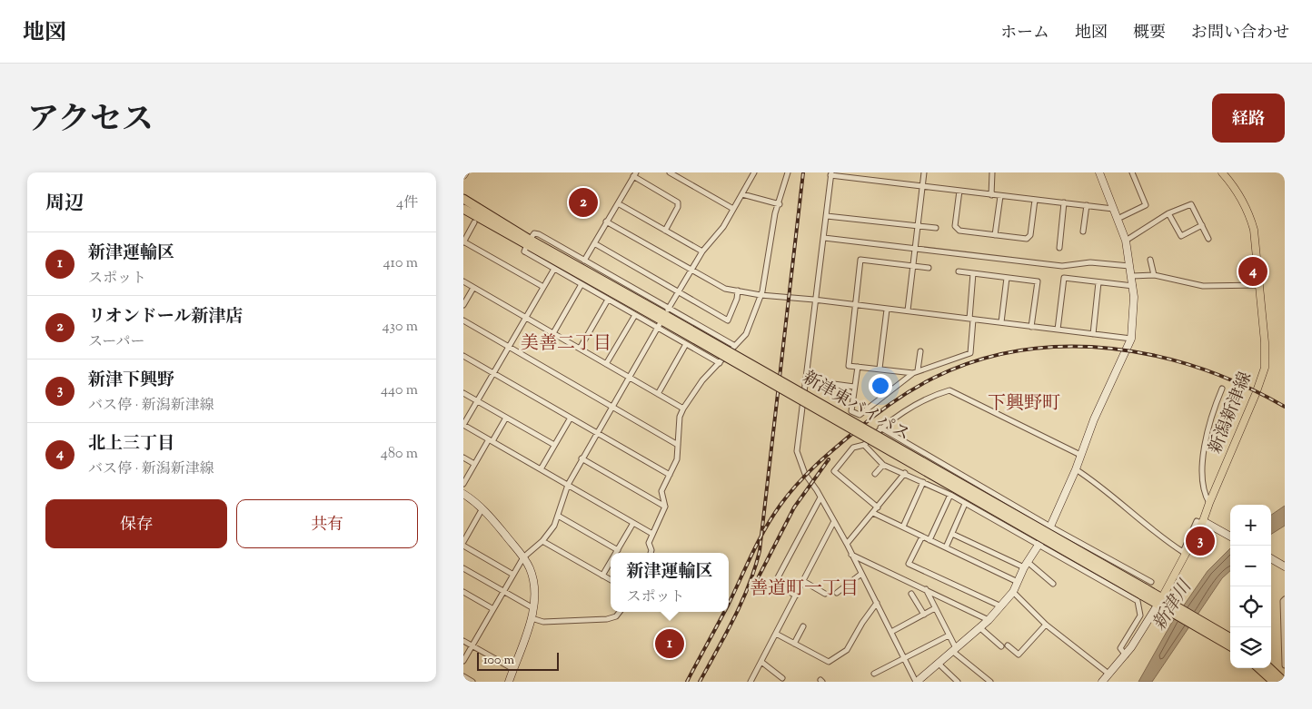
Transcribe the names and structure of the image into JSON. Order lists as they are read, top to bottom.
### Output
{
  "streets": {
    "highway": ["新津東バイパス"],
    "main road": ["新潟新津線"]
  },
  "crossings": [
    ["新津東バイパス", "新潟新津線"]
  ],
  "districts": ["美善二丁目", "下興野町", "善道町一丁目"],
  "water": ["新津川"],
  "scale_bar": "100 m",
  "page": {
    "header": "地図",
    "nav": [
      "ホーム",
      "地図",
      "概要",
      "お問い合わせ"
    ],
    "title": "アクセス",
    "buttons": [
      "経路",
      ["保存", "共有"]
    ],
    "heading": ["周辺", "4件"],
    "pins": [
      "2",
      "4",
      "3",
      "1"
    ],
    "list": [
      {
        "mark": "1",
        "name": "新津運輸区",
        "note": "スポット",
        "value": "410 m"
      },
      {
        "mark": "2",
        "name": "リオンドール新津店",
        "note": "スーパー",
        "value": "430 m"
      },
      {
        "mark": "3",
        "name": "新津下興野",
        "note": "バス停 · 新潟新津線",
        "value": "440 m"
      },
      {
        "mark": "4",
        "name": "北上三丁目",
        "note": "バス停 · 新潟新津線",
        "value": "480 m"
      }
    ],
    "map_buttons": ["+", "−"],
    "popup": ["新津運輸区", "スポット"],
    "scale": "100 m"
  }
}
